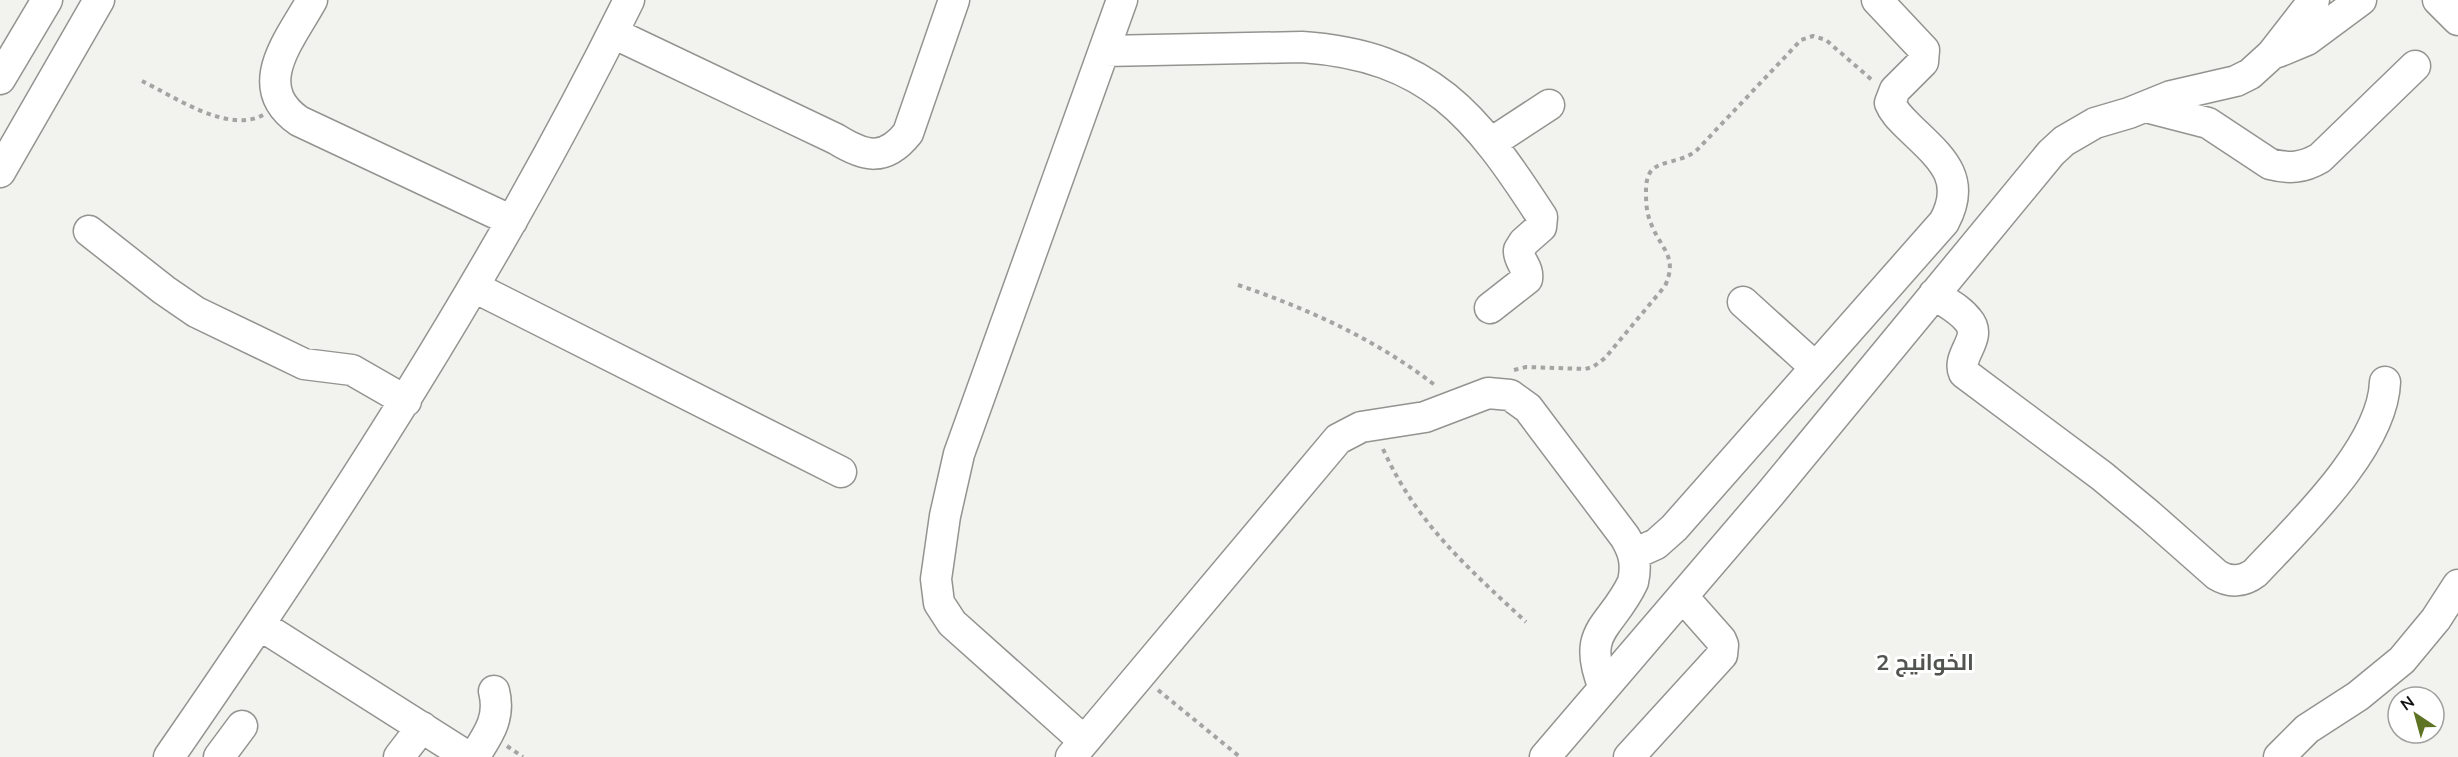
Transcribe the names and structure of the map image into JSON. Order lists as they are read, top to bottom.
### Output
{
  "districts": ["الخوانيج 2"],
  "north": "top left"
}
